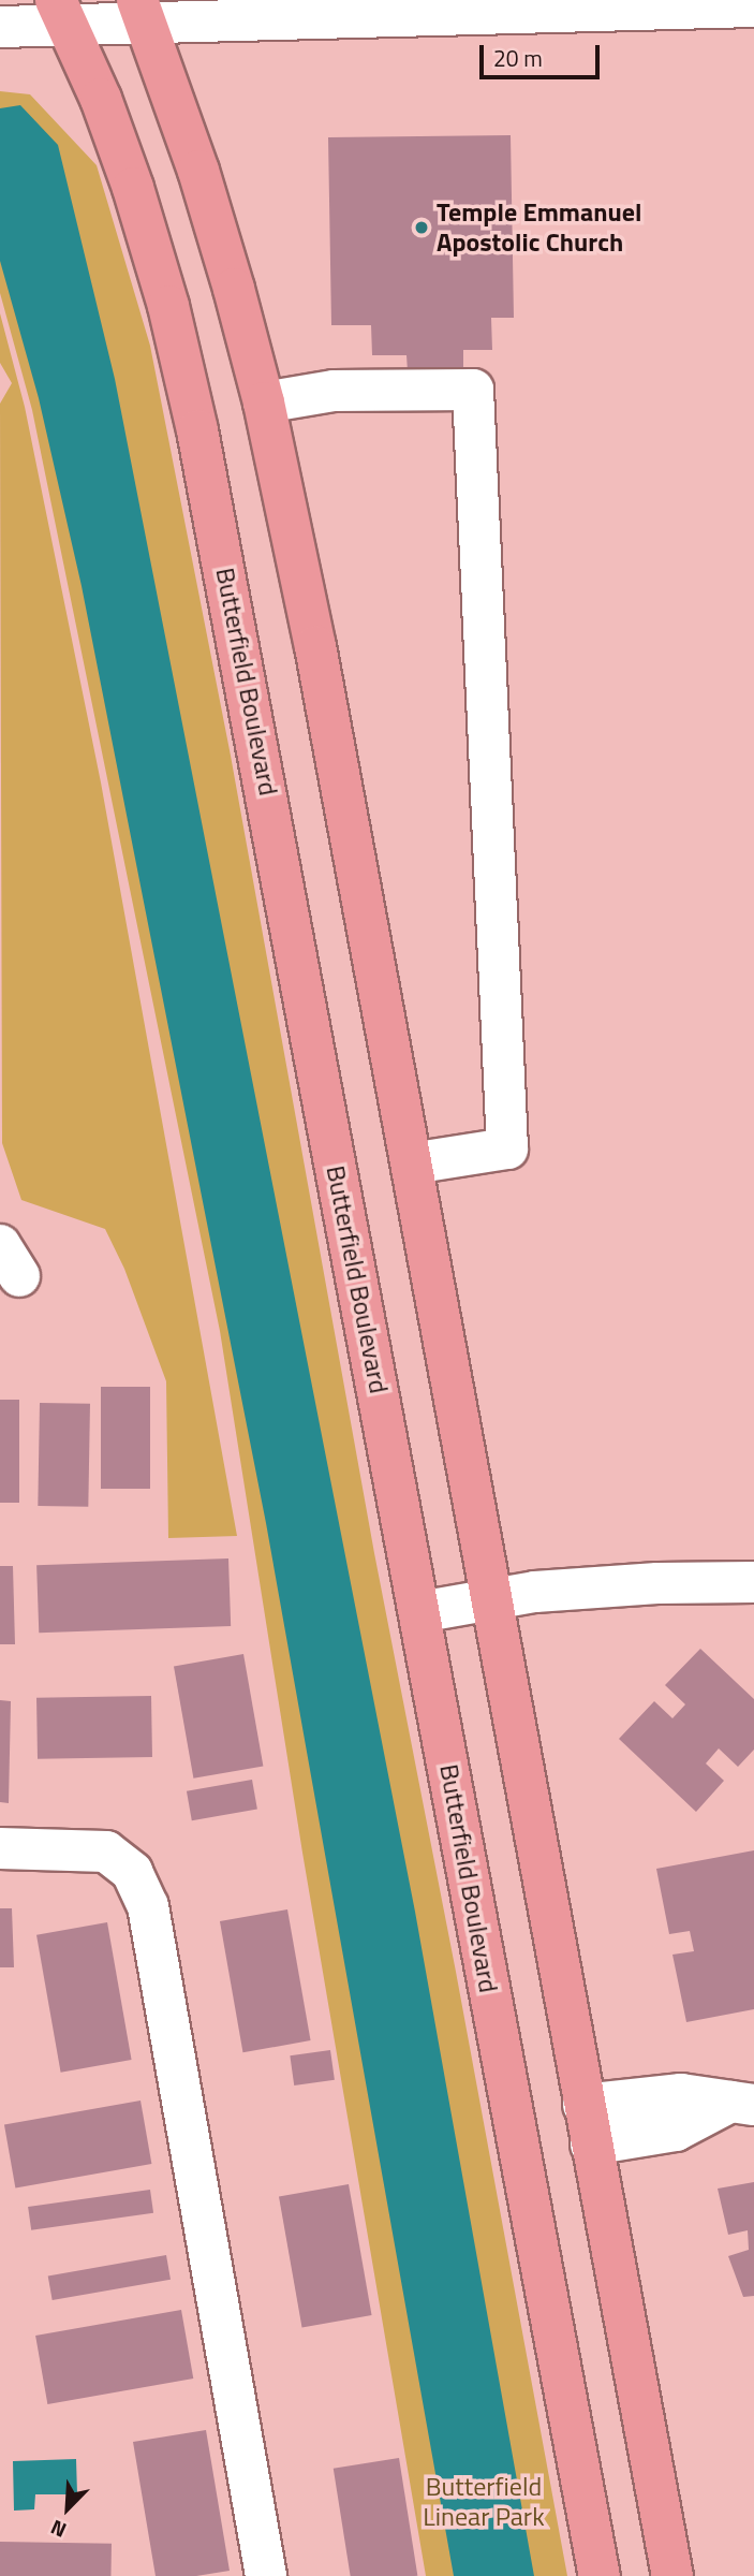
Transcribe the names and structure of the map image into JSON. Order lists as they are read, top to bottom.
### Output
{
  "streets": {
    "main road": ["Butterfield Boulevard"]
  },
  "parks": ["Butterfield Linear Park"],
  "places": ["Temple Emmanuel Apostolic Church"],
  "scale_bar": "20 m",
  "north": "bottom left"
}
